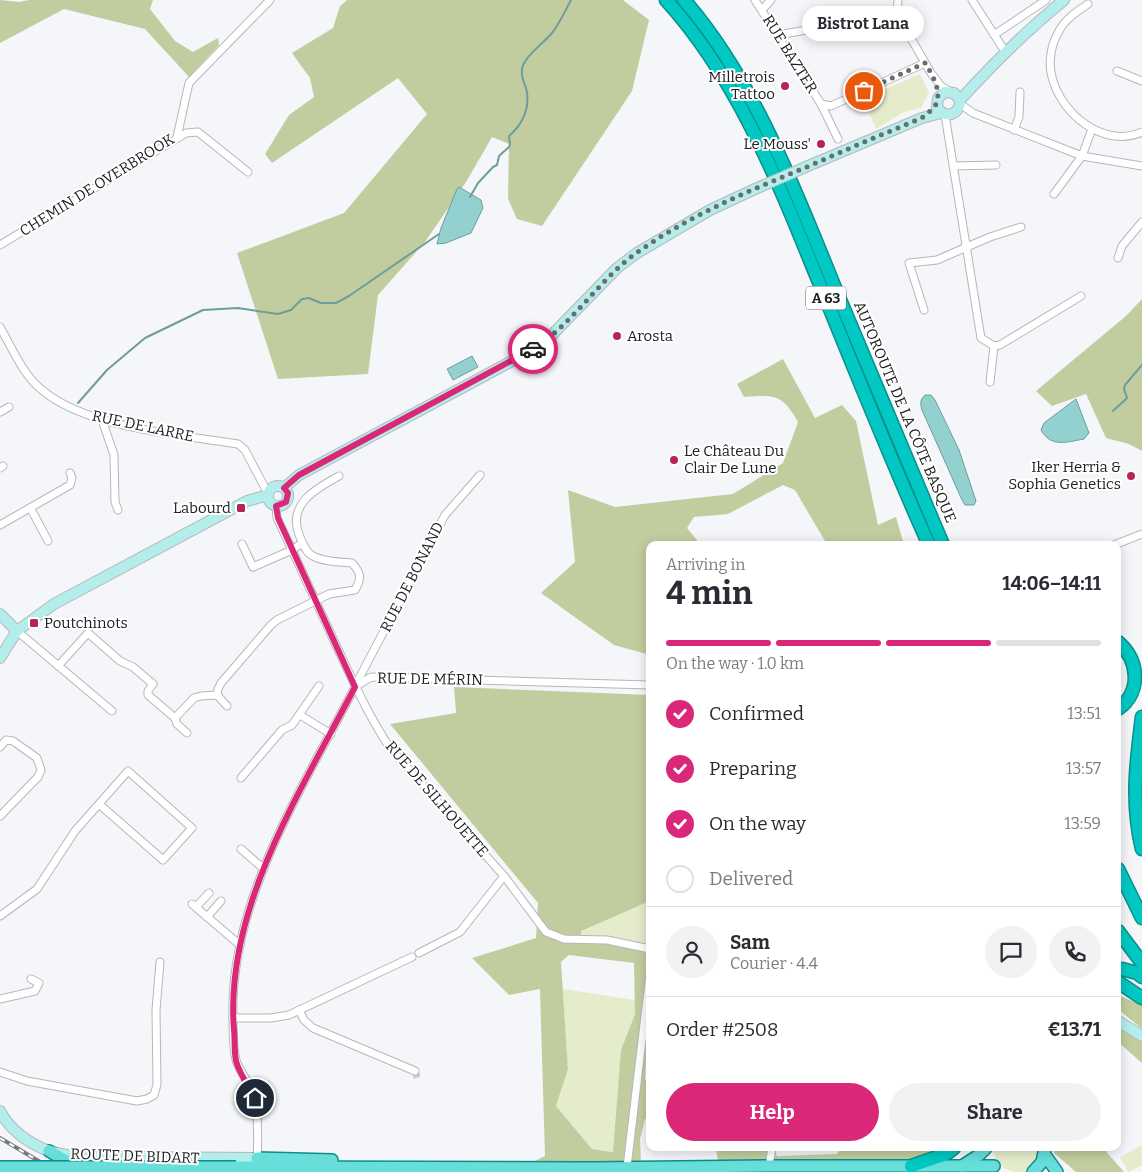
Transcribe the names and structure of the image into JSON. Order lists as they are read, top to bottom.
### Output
{
  "streets": {
    "highway": ["A 63", "AUTOROUTE DE LA CÔTE BASQUE"],
    "main road": ["ROUTE DE BIDART"],
    "street": [
      "RUE BAZTER",
      "CHEMIN DE OVERBROOK",
      "RUE DE LARRE",
      "RUE DE BONAND",
      "RUE DE MÉRIN",
      "RUE DE SILHOUETTE"
    ]
  },
  "crossings": [
    ["RUE DE LARRE", "RUE DE SILHOUETTE"],
    ["RUE DE BONAND", "RUE DE MÉRIN"],
    ["RUE DE BONAND", "RUE DE SILHOUETTE"],
    ["RUE DE MÉRIN", "RUE DE SILHOUETTE"],
    ["RUE DE MÉRIN", "ROUTE DE BIDART"]
  ],
  "places": {
    "other": [
      "Milletrois Tattoo",
      "Bistrot Lana",
      "Le Mouss'",
      "Arosta",
      "Le Château Du Clair De Lune",
      "Iker Herria & Sophia Genetics"
    ],
    "transit": ["Labourd", "Poutchinots"]
  },
  "page": {
    "bubble": "Bistrot Lana",
    "heading": ["4 min", "Arriving in", "14:06–14:11"],
    "panel": [
      "Sam",
      "Courier · 4.4",
      "Order #2508",
      "€13.71"
    ],
    "bar": "On the way · 1.0 km",
    "list": [
      ["Confirmed", "13:51"],
      ["Preparing", "13:57"],
      ["On the way", "13:59"],
      "Delivered"
    ],
    "buttons": ["Help", "Share"]
  }
}
